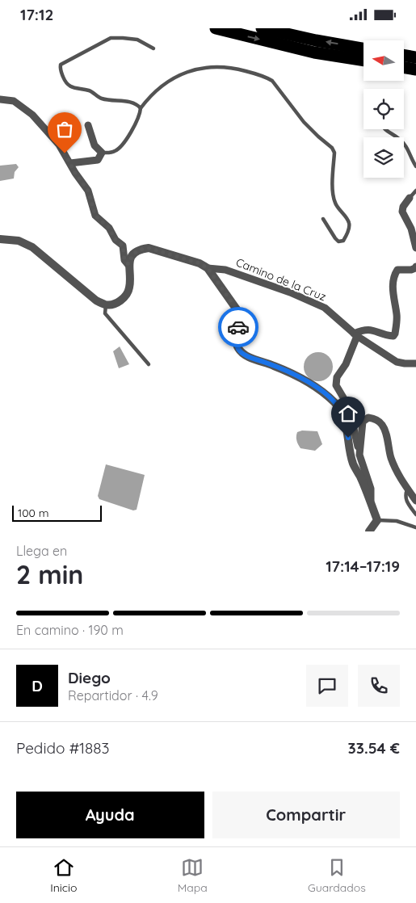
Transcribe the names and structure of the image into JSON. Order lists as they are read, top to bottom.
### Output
{
  "streets": {
    "street": ["Camino de la Cruz"]
  },
  "scale_bar": "100 m",
  "north": "left",
  "page": {
    "status": "17:12",
    "scale": "100 m",
    "heading": ["2 min", "Llega en", "17:14–17:19"],
    "panel": [
      "Diego",
      "Repartidor · 4.9",
      "Pedido #1883",
      "33.54 €"
    ],
    "bar": "En camino · 190 m",
    "round": "D",
    "buttons": ["Ayuda", "Compartir"],
    "tabs": ["Inicio", "Mapa", "Guardados"]
  }
}
